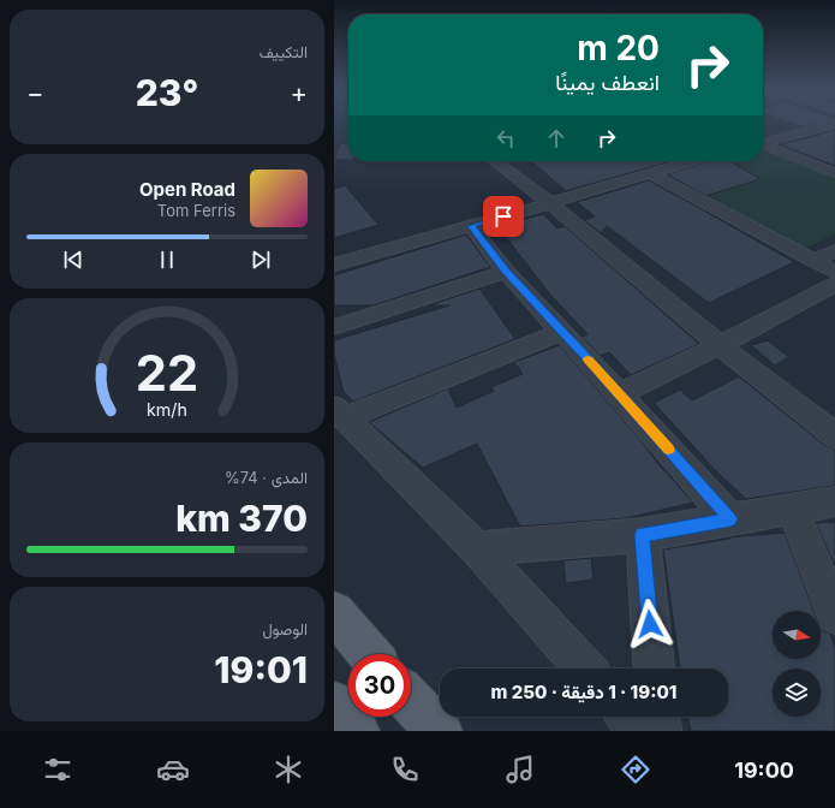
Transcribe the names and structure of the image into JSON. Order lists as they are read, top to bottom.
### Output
{
  "north": "right",
  "page": {
    "tile": [
      "التكييف",
      ["المدى · 74%", "370 km"],
      ["الوصول", "19:01"]
    ],
    "turn": ["20 m", "انعطف يمينًا"],
    "heat": ["−", "23°", "+"],
    "song": ["Open Road", "Tom Ferris"],
    "limit": "30",
    "trip": "19:01 · 1 دقيقة · 250 m",
    "tabs": "19:00",
    "gauge": ["22", "km/h"]
  }
}
